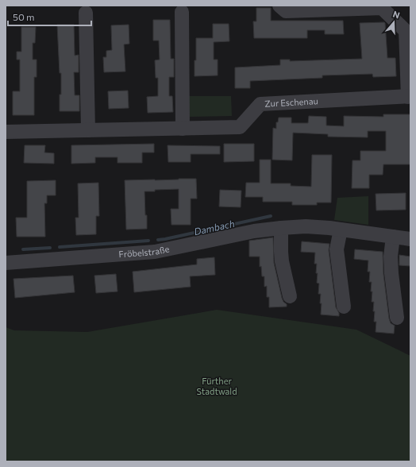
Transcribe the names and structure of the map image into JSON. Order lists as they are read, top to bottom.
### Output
{
  "streets": {
    "street": ["Zur Eschenau", "Fröbelstraße"]
  },
  "water": ["Dambach"],
  "parks": ["Fürther Stadtwald"],
  "scale_bar": "50 m",
  "north": "top"
}
